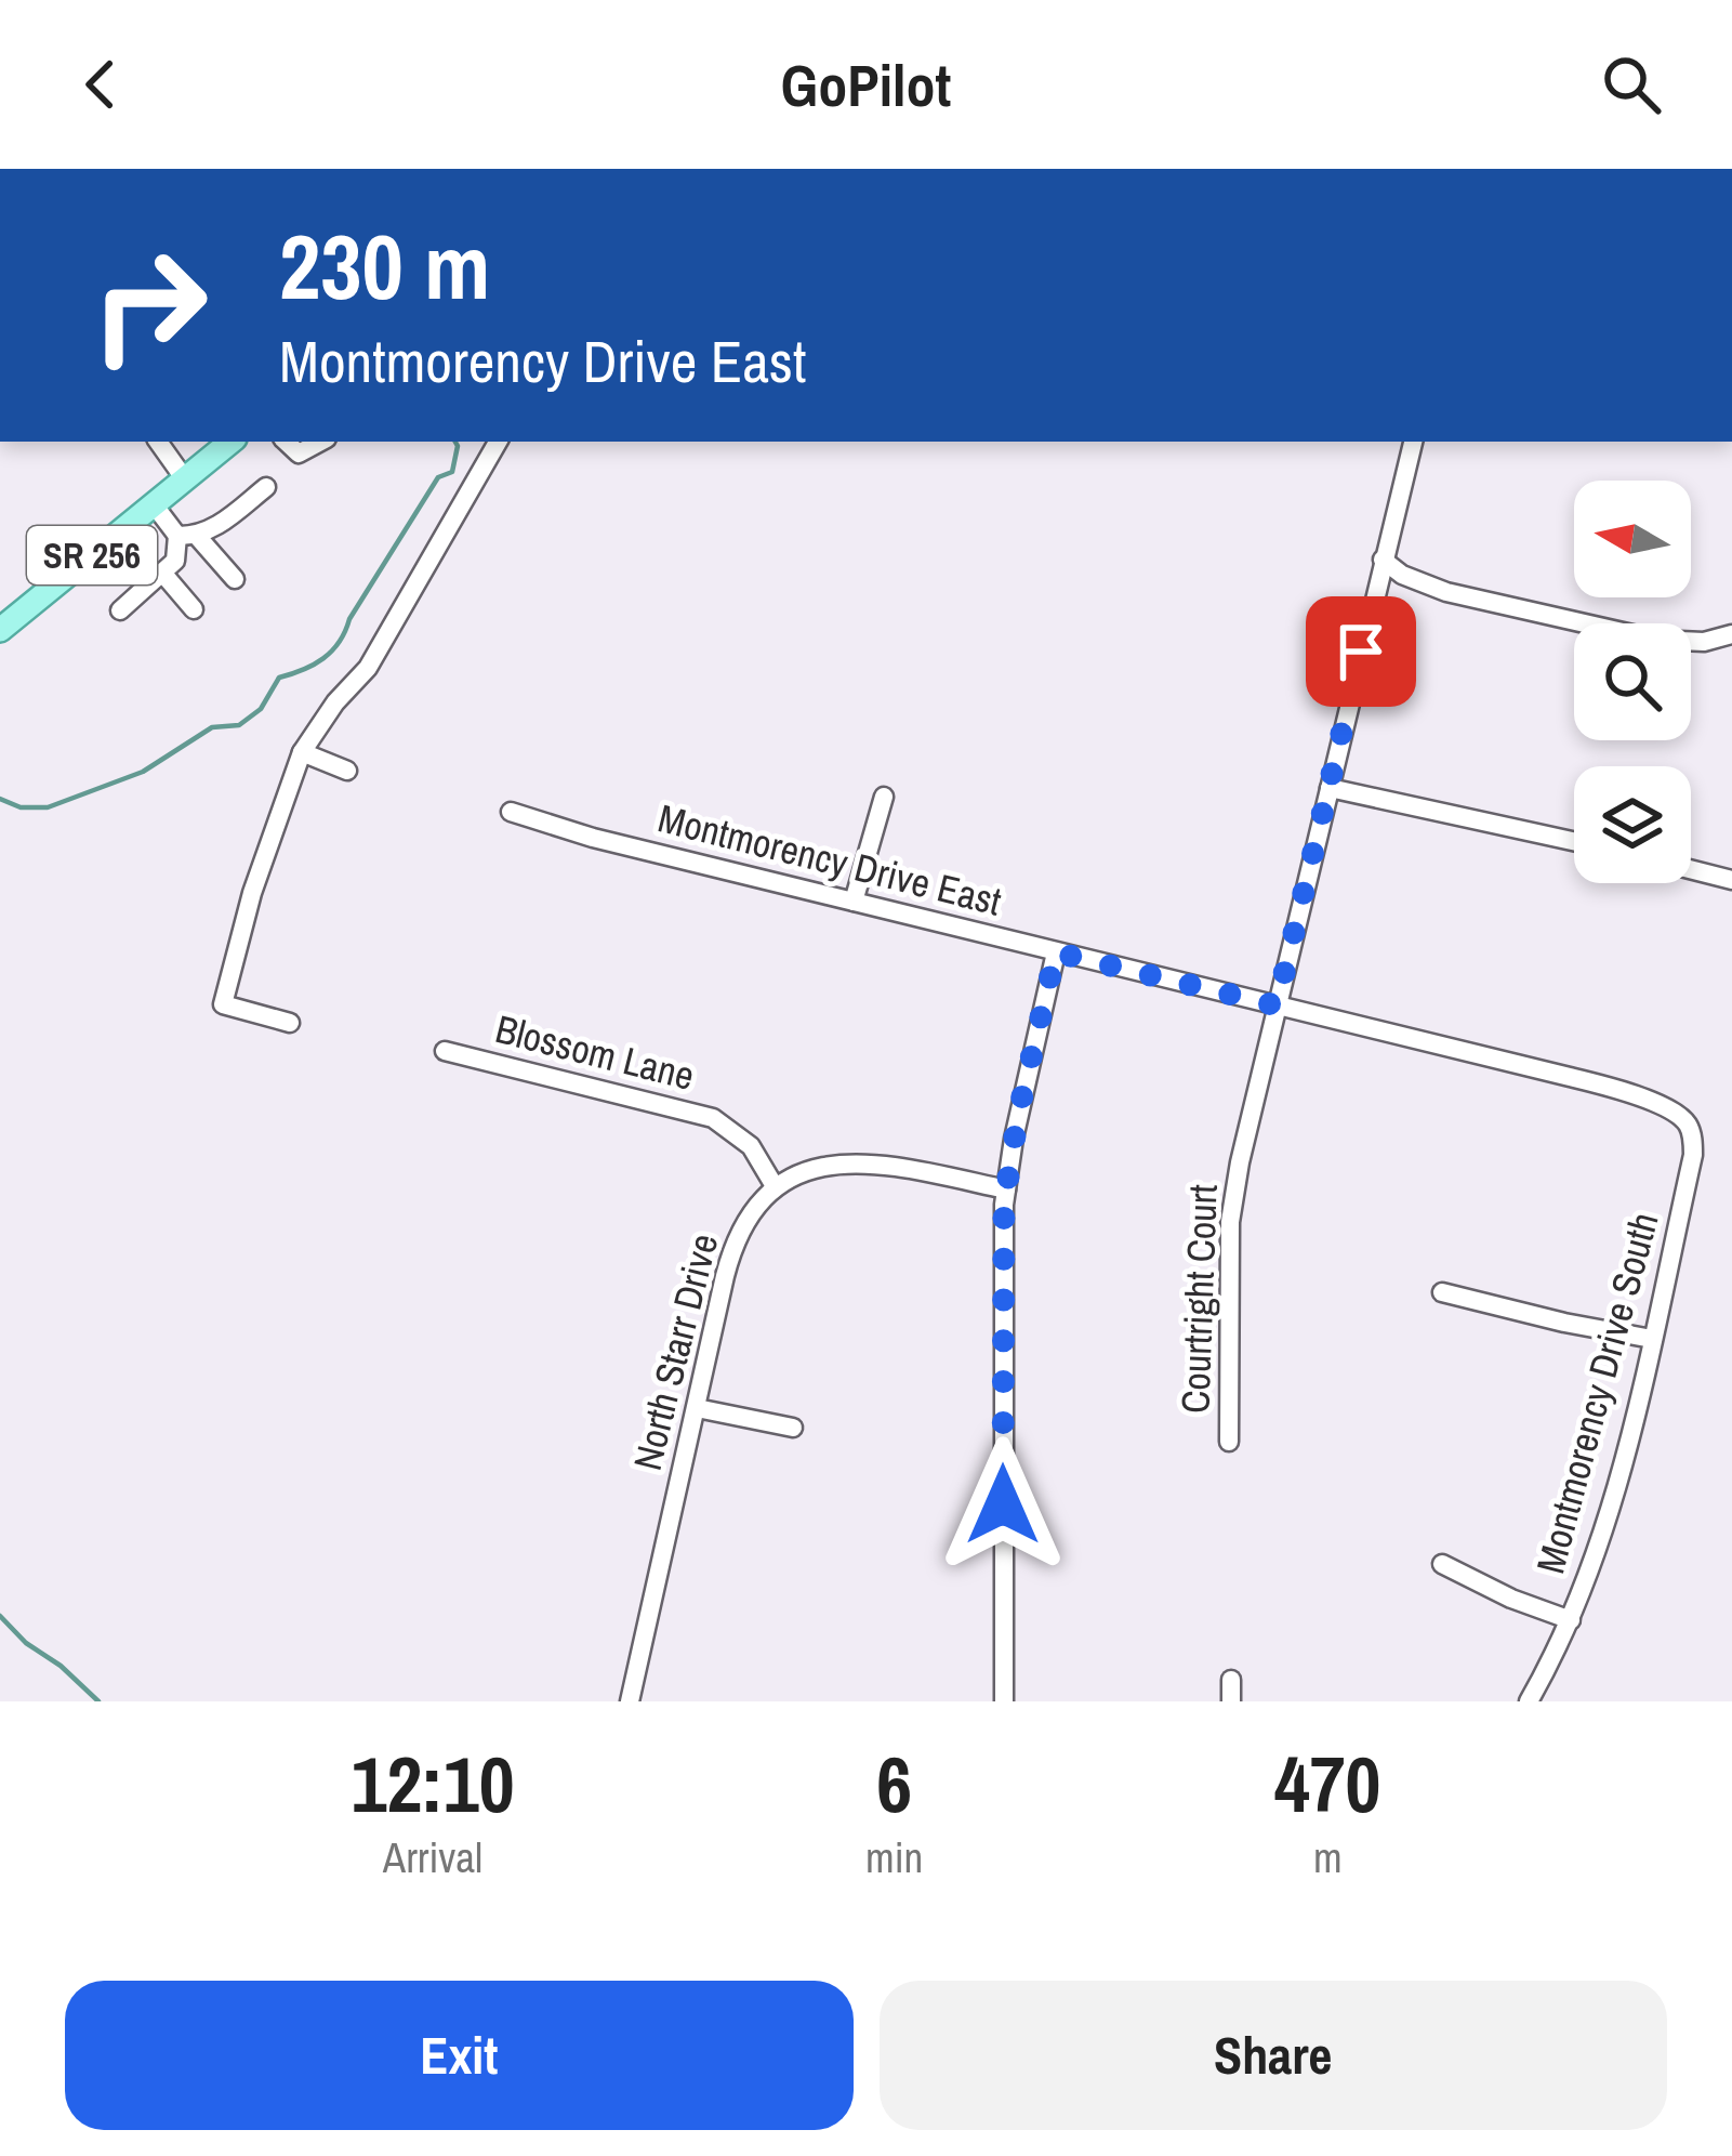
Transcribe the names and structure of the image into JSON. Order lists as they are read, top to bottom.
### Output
{
  "streets": {
    "main road": ["SR 256"],
    "street": [
      "Montmorency Drive East",
      "Blossom Lane",
      "Courtright Court",
      "North Starr Drive",
      "Montmorency Drive South"
    ]
  },
  "crossings": [
    ["Montmorency Drive East", "Courtright Court"],
    ["Montmorency Drive East", "Montmorency Drive South"],
    ["Blossom Lane", "North Starr Drive"]
  ],
  "north": "left",
  "page": {
    "header": "GoPilot",
    "turn": ["230 m", "Montmorency Drive East"],
    "eta": [
      "12:10",
      "Arrival",
      "6",
      "min",
      "470",
      "m"
    ],
    "buttons": ["Exit", "Share"]
  }
}
